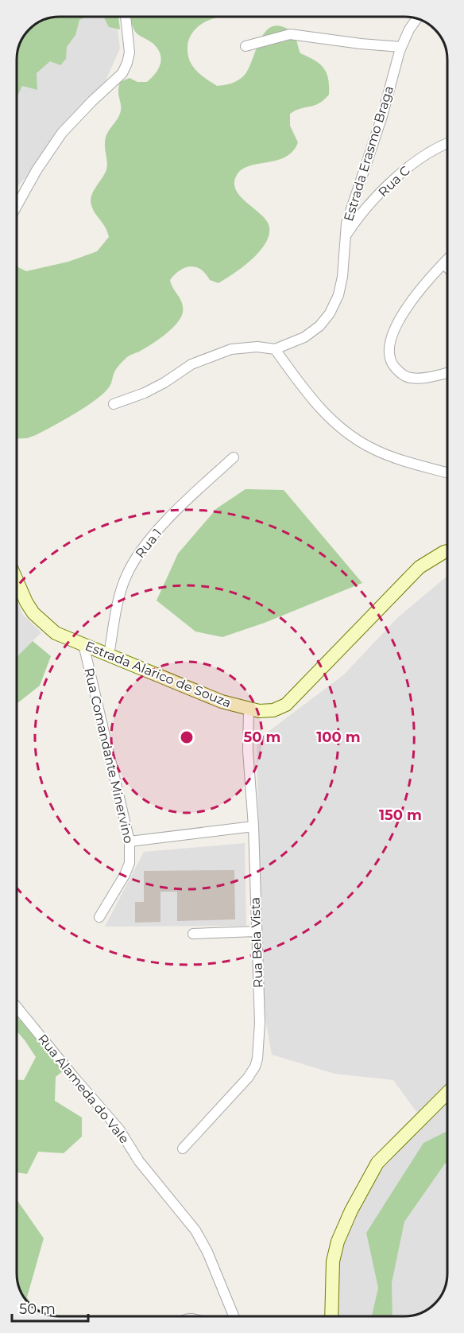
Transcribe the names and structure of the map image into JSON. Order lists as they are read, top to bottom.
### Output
{
  "streets": {
    "main road": ["Estrada Alarico de Souza"],
    "street": [
      "Estrada Erasmo Braga",
      "Rua C",
      "Rua 1",
      "Rua Comandante Minervino",
      "Rua Bela Vista",
      "Rua Alameda do Vale"
    ]
  },
  "crossings": [
    ["Estrada Erasmo Braga", "Rua C"],
    ["Rua 1", "Estrada Alarico de Souza"],
    ["Estrada Alarico de Souza", "Rua Comandante Minervino"],
    ["Estrada Alarico de Souza", "Rua Bela Vista"]
  ],
  "scale_bar": "50 m",
  "rings": ["50 m", "100 m", "150 m"]
}
